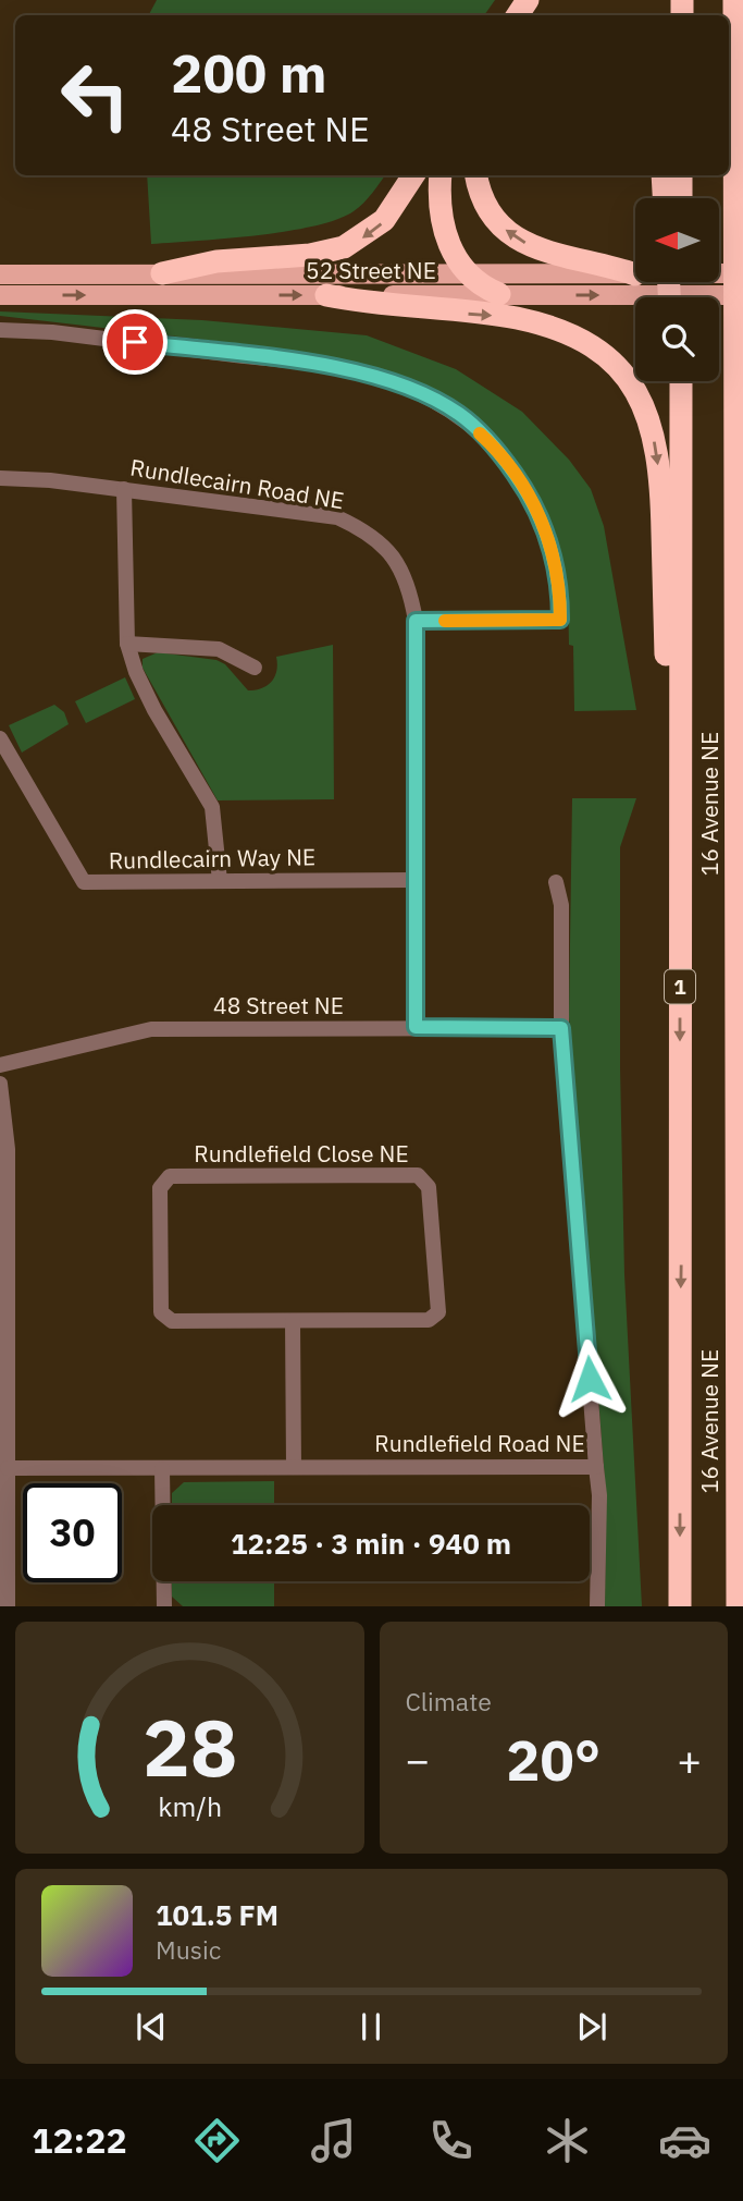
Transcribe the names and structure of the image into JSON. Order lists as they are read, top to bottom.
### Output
{
  "streets": {
    "highway": ["16 Avenue NE", "1"],
    "main road": ["52 Street NE"],
    "street": [
      "Rundlecairn Road NE",
      "Rundlecairn Way NE",
      "48 Street NE",
      "Rundlefield Close NE",
      "Rundlefield Road NE"
    ]
  },
  "crossings": [
    ["Rundlecairn Road NE", "Rundlecairn Way NE"],
    ["Rundlecairn Road NE", "48 Street NE"],
    ["48 Street NE", "Rundlefield Road NE"]
  ],
  "north": "left",
  "page": {
    "turn": ["200 m", "48 Street NE"],
    "limit": "30",
    "trip": "12:25 · 3 min · 940 m",
    "tile": "Climate",
    "heat": ["−", "20°", "+"],
    "song": ["101.5 FM", "Music"],
    "tabs": "12:22",
    "gauge": ["28", "km/h"]
  }
}
